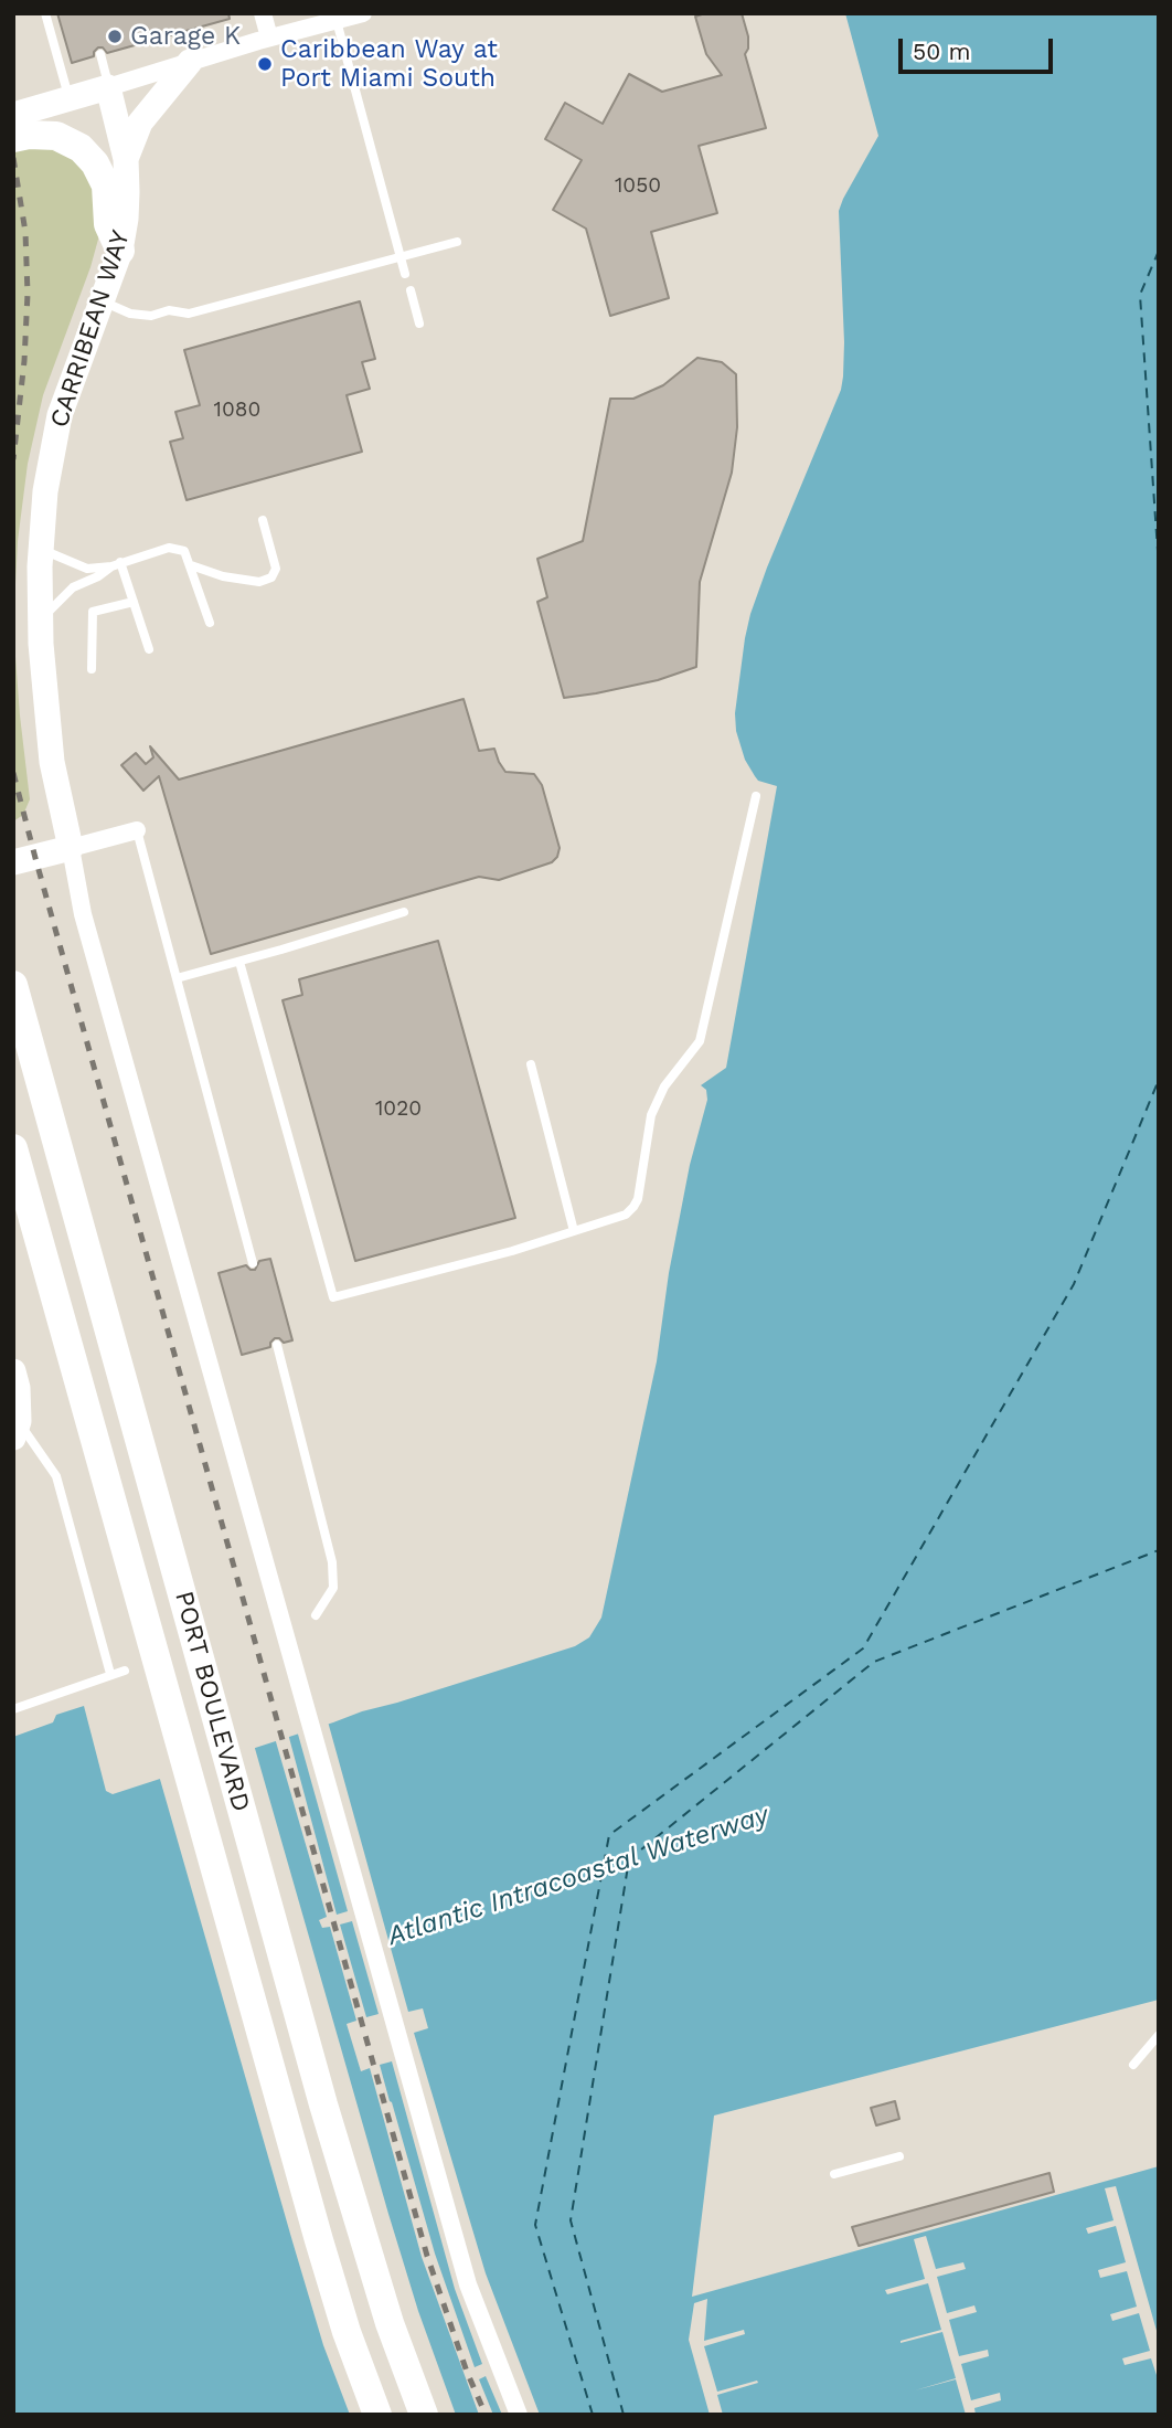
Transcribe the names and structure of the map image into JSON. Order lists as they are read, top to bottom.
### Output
{
  "streets": {
    "main road": ["PORT BOULEVARD"],
    "street": ["CARRIBEAN WAY"]
  },
  "water": ["Atlantic Intracoastal Waterway"],
  "places": ["Garage K", "Caribbean Way at Port Miami South"],
  "house_numbers": ["1050", "1080", "1020"],
  "scale_bar": "50 m"
}
